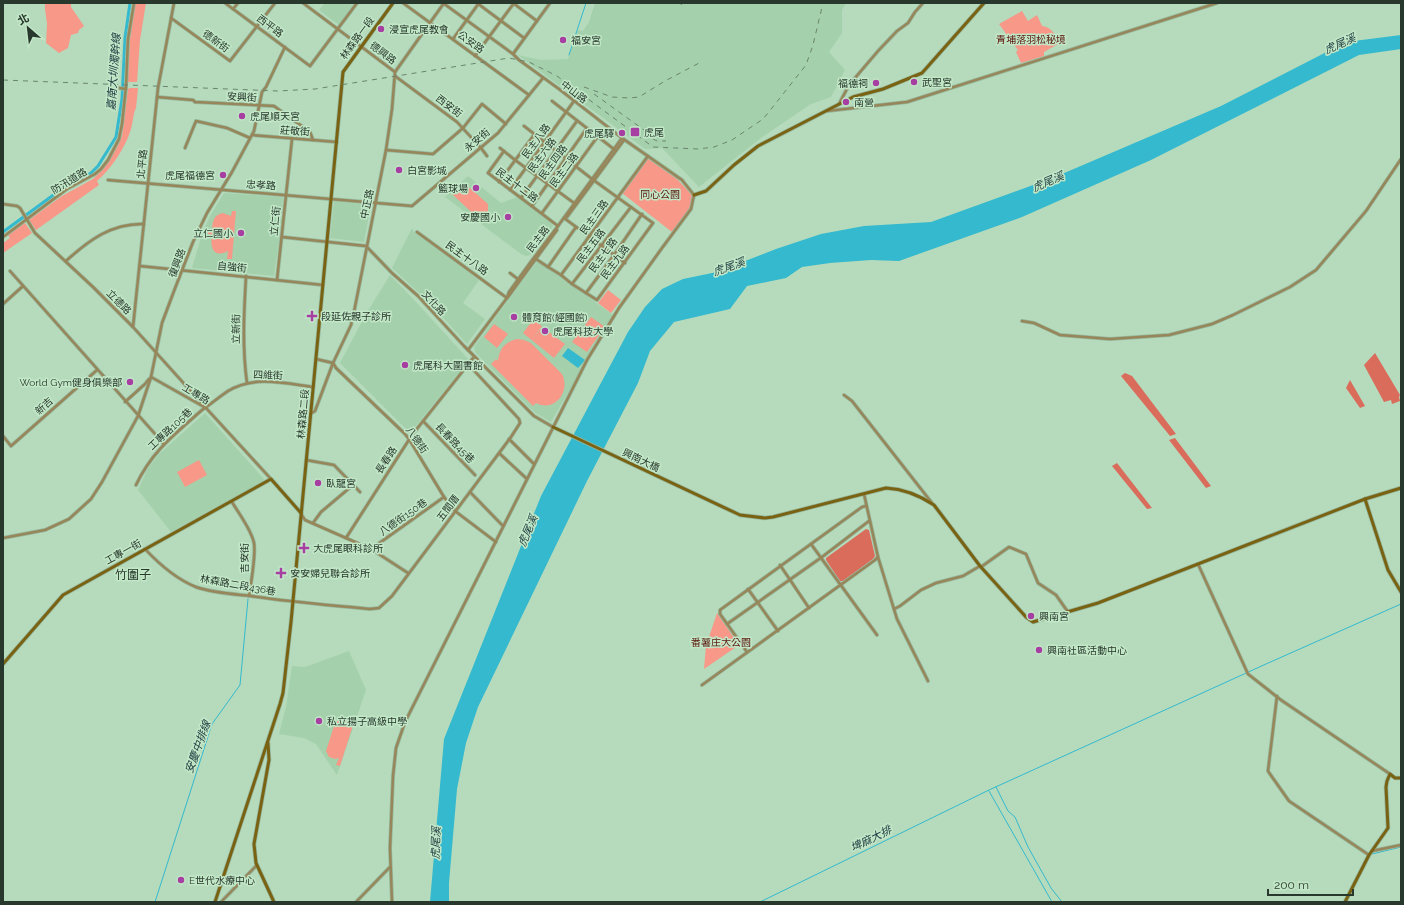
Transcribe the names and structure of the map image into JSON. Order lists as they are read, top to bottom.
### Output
{
  "streets": {
    "street": [
      "西平路",
      "林森路一段",
      "德新街",
      "公安路",
      "德興路",
      "中山路",
      "安興街",
      "西安街",
      "莊敬街",
      "永安街",
      "民主八路",
      "民主六路",
      "民主四路",
      "北平路",
      "民主二路",
      "防汛道路",
      "忠孝路",
      "民主十二路",
      "中正路",
      "民主三路",
      "立仁街",
      "民主路",
      "民主五路",
      "民主七路",
      "民主十八路",
      "民主九路",
      "復興路",
      "自強街",
      "立德路",
      "文化路",
      "立新街",
      "四維街",
      "工專路",
      "新吉",
      "林森路二段",
      "工專路105巷",
      "八德街",
      "長春路45巷",
      "長春路",
      "興南大橋",
      "五間厝",
      "八德街150巷",
      "工專一街",
      "吉安街",
      "林森路二段436巷"
    ]
  },
  "crossings": [
    ["西平路", "德新街"],
    ["西平路", "復興路"],
    ["林森路一段", "德興路"],
    ["林森路一段", "林森路二段"],
    ["德新街", "北平路"],
    ["公安路", "永安街"],
    ["德興路", "中正路"],
    ["中山路", "永安街"],
    ["中山路", "民主八路"],
    ["中山路", "民主三路"],
    ["中山路", "民主路"],
    ["安興街", "莊敬街"],
    ["安興街", "北平路"],
    ["安興街", "復興路"],
    ["西安街", "永安街"],
    ["西安街", "中正路"],
    ["莊敬街", "立仁街"],
    ["莊敬街", "復興路"],
    ["莊敬街", "林森路二段"],
    ["永安街", "忠孝路"],
    ["民主八路", "民主十二路"],
    ["民主六路", "民主十二路"],
    ["民主四路", "民主十二路"],
    ["北平路", "忠孝路"],
    ["北平路", "自強街"],
    ["北平路", "立德路"],
    ["民主二路", "民主十二路"],
    ["防汛道路", "立德路"],
    ["忠孝路", "中正路"],
    ["忠孝路", "立仁街"],
    ["忠孝路", "復興路"],
    ["忠孝路", "林森路二段"],
    ["民主十二路", "民主路"],
    ["中正路", "文化路"],
    ["中正路", "林森路二段"],
    ["中正路", "八德街"],
    ["立仁街", "自強街"],
    ["民主路", "民主十八路"],
    ["民主路", "文化路"],
    ["民主七路", "民主九路"],
    ["復興路", "自強街"],
    ["復興路", "立德路"],
    ["復興路", "工專路"],
    ["自強街", "立新街"],
    ["自強街", "林森路二段"],
    ["立德路", "四維街"],
    ["立德路", "工專路"],
    ["立德路", "工專路105巷"],
    ["文化路", "長春路"],
    ["文化路", "興南大橋"],
    ["立新街", "四維街"],
    ["四維街", "工專路"],
    ["四維街", "林森路二段"],
    ["四維街", "工專路105巷"],
    ["工專路", "林森路二段"],
    ["工專路", "工專路105巷"],
    ["工專路", "長春路"],
    ["工專路", "五間厝"],
    ["工專路", "八德街150巷"],
    ["工專路", "工專一街"],
    ["林森路二段", "五間厝"],
    ["林森路二段", "林森路二段436巷"],
    ["八德街", "長春路"],
    ["八德街", "五間厝"],
    ["八德街", "八德街150巷"],
    ["長春路45巷", "長春路"],
    ["五間厝", "林森路二段436巷"],
    ["工專一街", "吉安街"],
    ["工專一街", "林森路二段436巷"],
    ["吉安街", "林森路二段436巷"]
  ],
  "districts": ["竹圍子"],
  "water": [
    "虎尾溪",
    "嘉南大圳濁幹線",
    "安慶中排線",
    "埤麻大排"
  ],
  "parks": ["青埔落羽松秘境", "同心公園", "番薯庄大公園"],
  "places": {
    "other": [
      "浸宣虎尾教會",
      "福安宮",
      "武聖宮",
      "福德祠",
      "南營",
      "虎尾順天宮",
      "虎尾驛",
      "白宮影城",
      "虎尾福德宮",
      "籃球場",
      "安慶國小",
      "立仁國小",
      "體育館(經國館)",
      "虎尾科技大學",
      "虎尾科大圖書館",
      "World Gym健身俱樂部",
      "臥龍宮",
      "興南宮",
      "興南社區活動中心",
      "私立揚子高級中學",
      "E世代水療中心"
    ],
    "transit": ["虎尾"],
    "health": ["段延佐親子診所", "大虎尾眼科診所", "安安婦兒聯合診所"]
  },
  "scale_bar": "200 m",
  "north": "top left"
}
